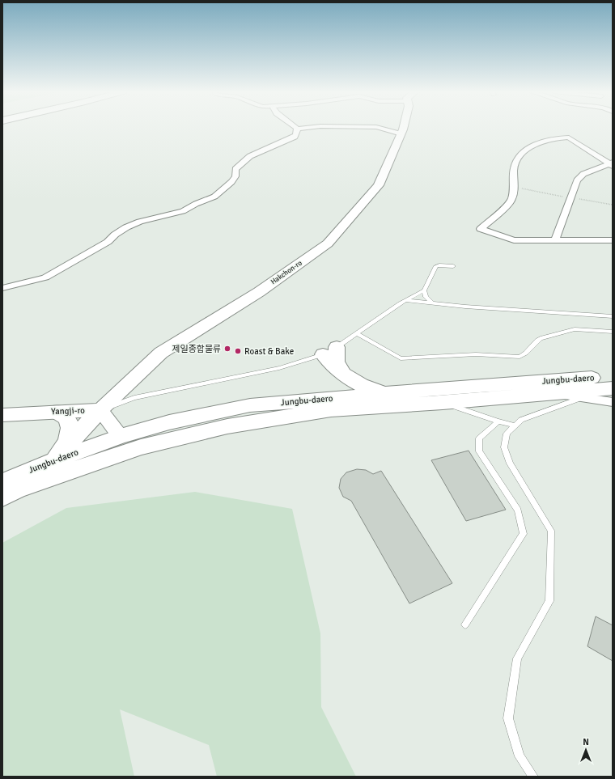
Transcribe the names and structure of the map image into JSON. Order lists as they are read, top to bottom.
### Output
{
  "streets": {
    "main road": ["Jungbu-daero"],
    "street": ["Hakchon-ro", "Yangji-ro"]
  },
  "crossings": [
    ["Hakchon-ro", "Yangji-ro"]
  ],
  "places": ["제일종합물류", "Roast & Bake"],
  "north": "top"
}
